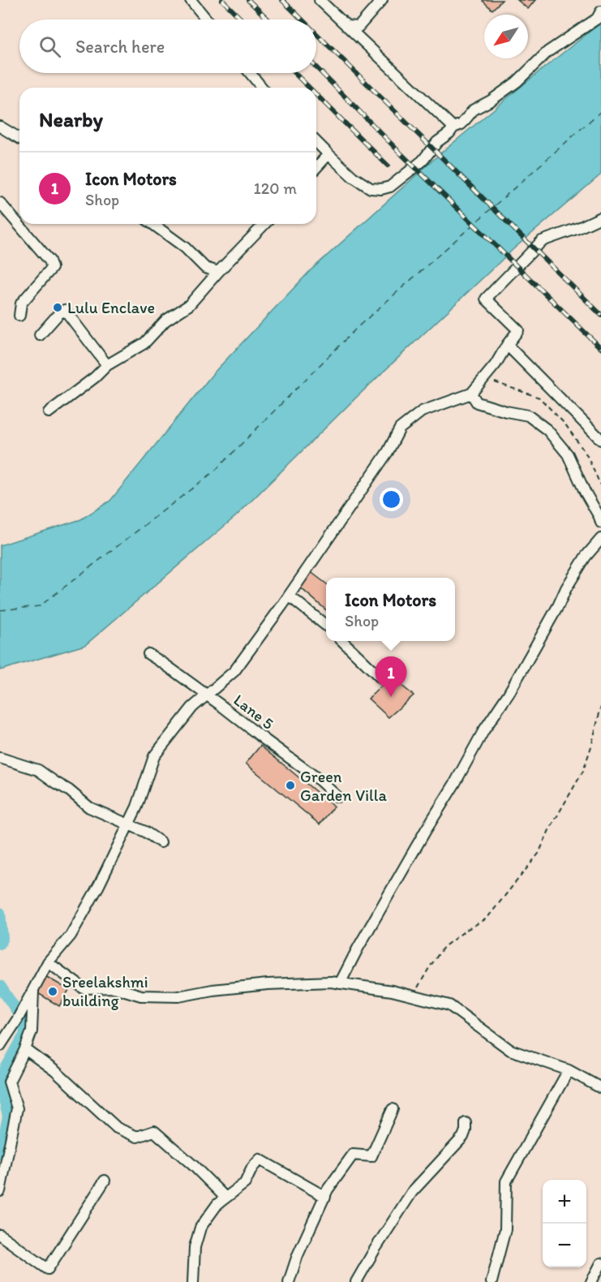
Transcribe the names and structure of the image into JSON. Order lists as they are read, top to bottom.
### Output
{
  "streets": {
    "street": ["Lane 5"]
  },
  "places": ["Lulu Enclave", "Green Garden Villa", "Sreelakshmi building"],
  "north": "bottom left",
  "page": {
    "search": "Search here",
    "heading": "Nearby",
    "list": [
      {
        "mark": "1",
        "name": "Icon Motors",
        "note": "Shop",
        "value": "120 m"
      }
    ],
    "popup": ["Icon Motors", "Shop"],
    "pins": "1",
    "map_buttons": ["+", "−"]
  }
}
